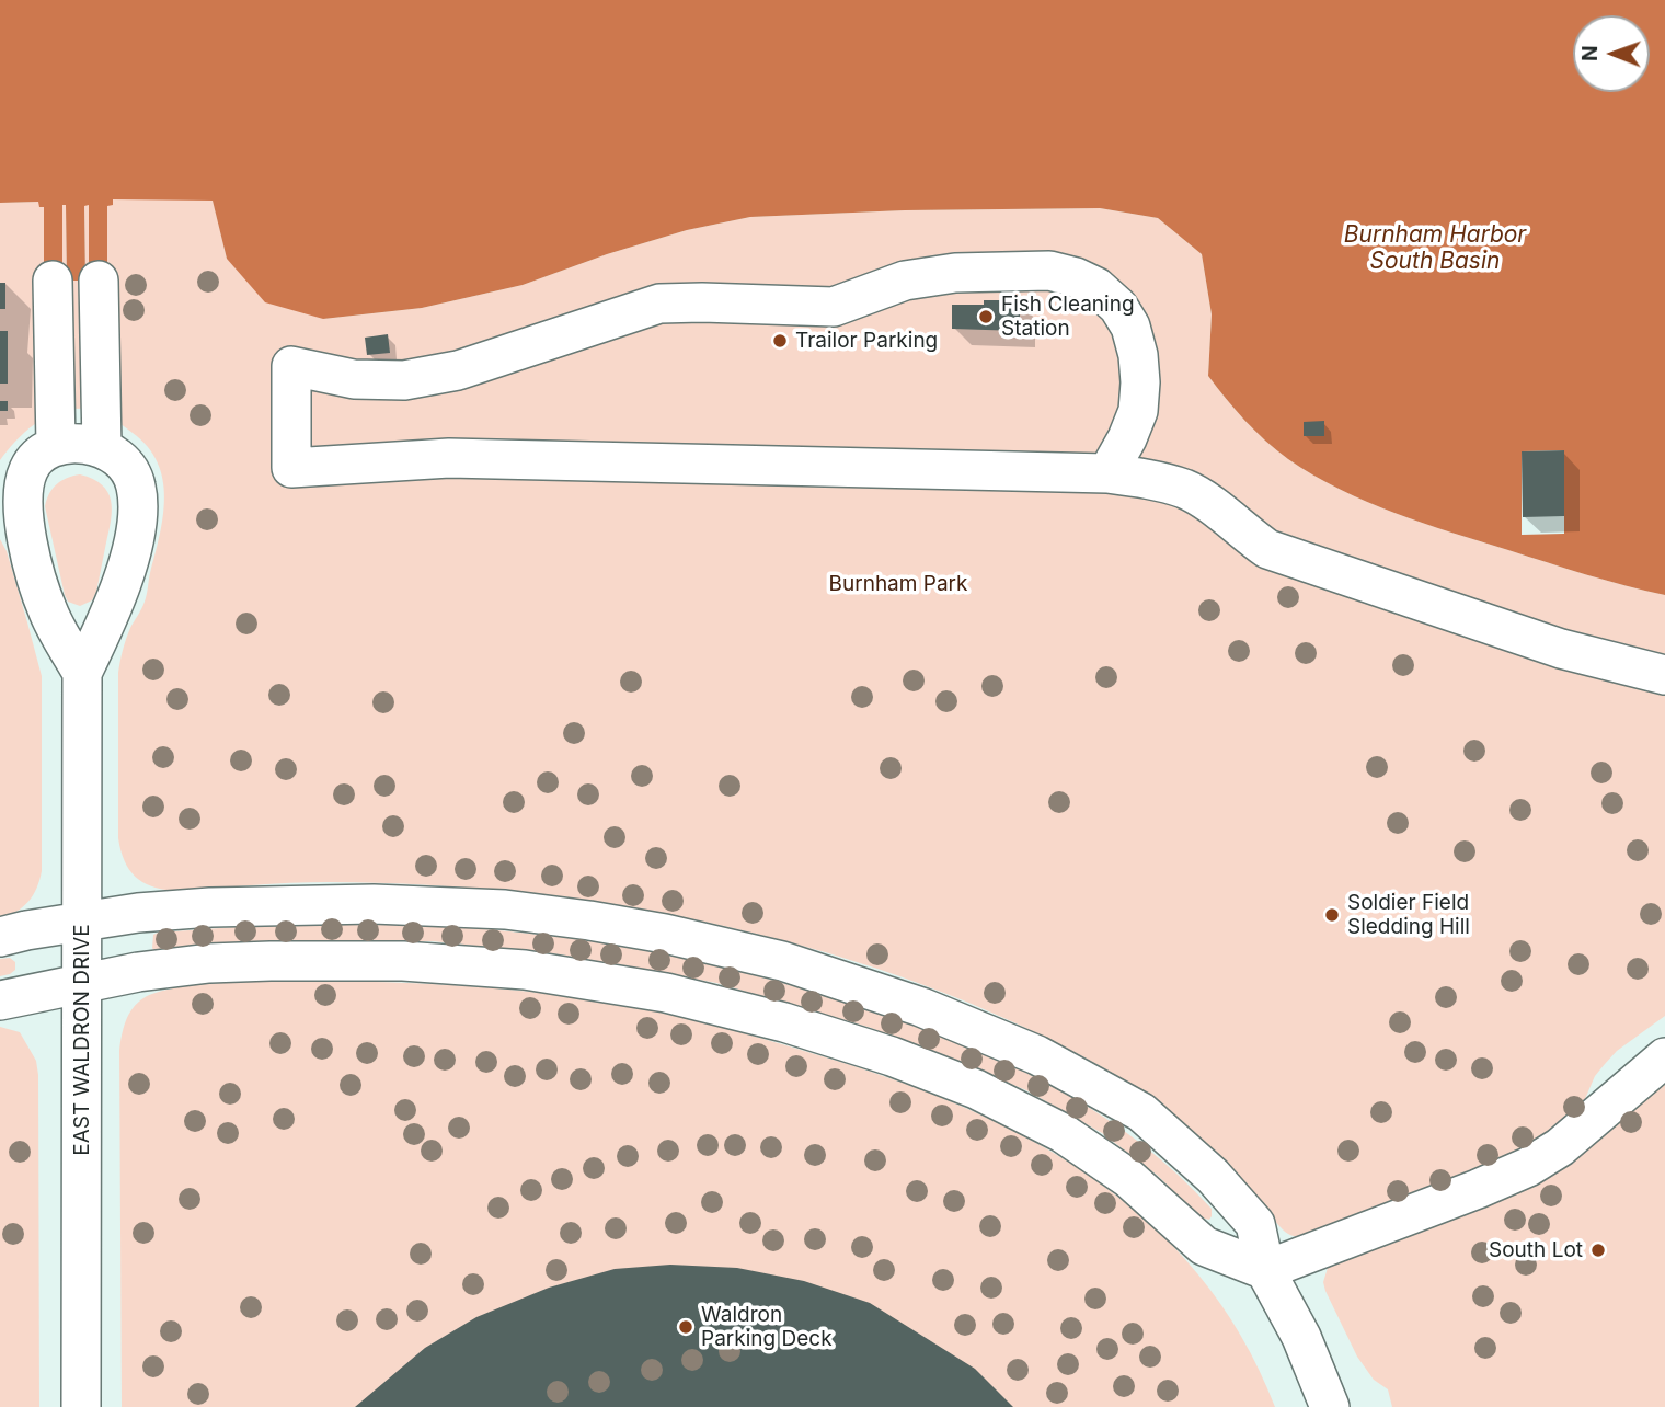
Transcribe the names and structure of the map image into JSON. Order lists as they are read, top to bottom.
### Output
{
  "streets": {
    "street": ["EAST WALDRON DRIVE"]
  },
  "water": ["Burnham Harbor South Basin"],
  "parks": ["Burnham Park"],
  "places": [
    "Fish Cleaning Station",
    "Trailor Parking",
    "Soldier Field Sledding Hill",
    "South Lot",
    "Waldron Parking Deck"
  ],
  "north": "left"
}
